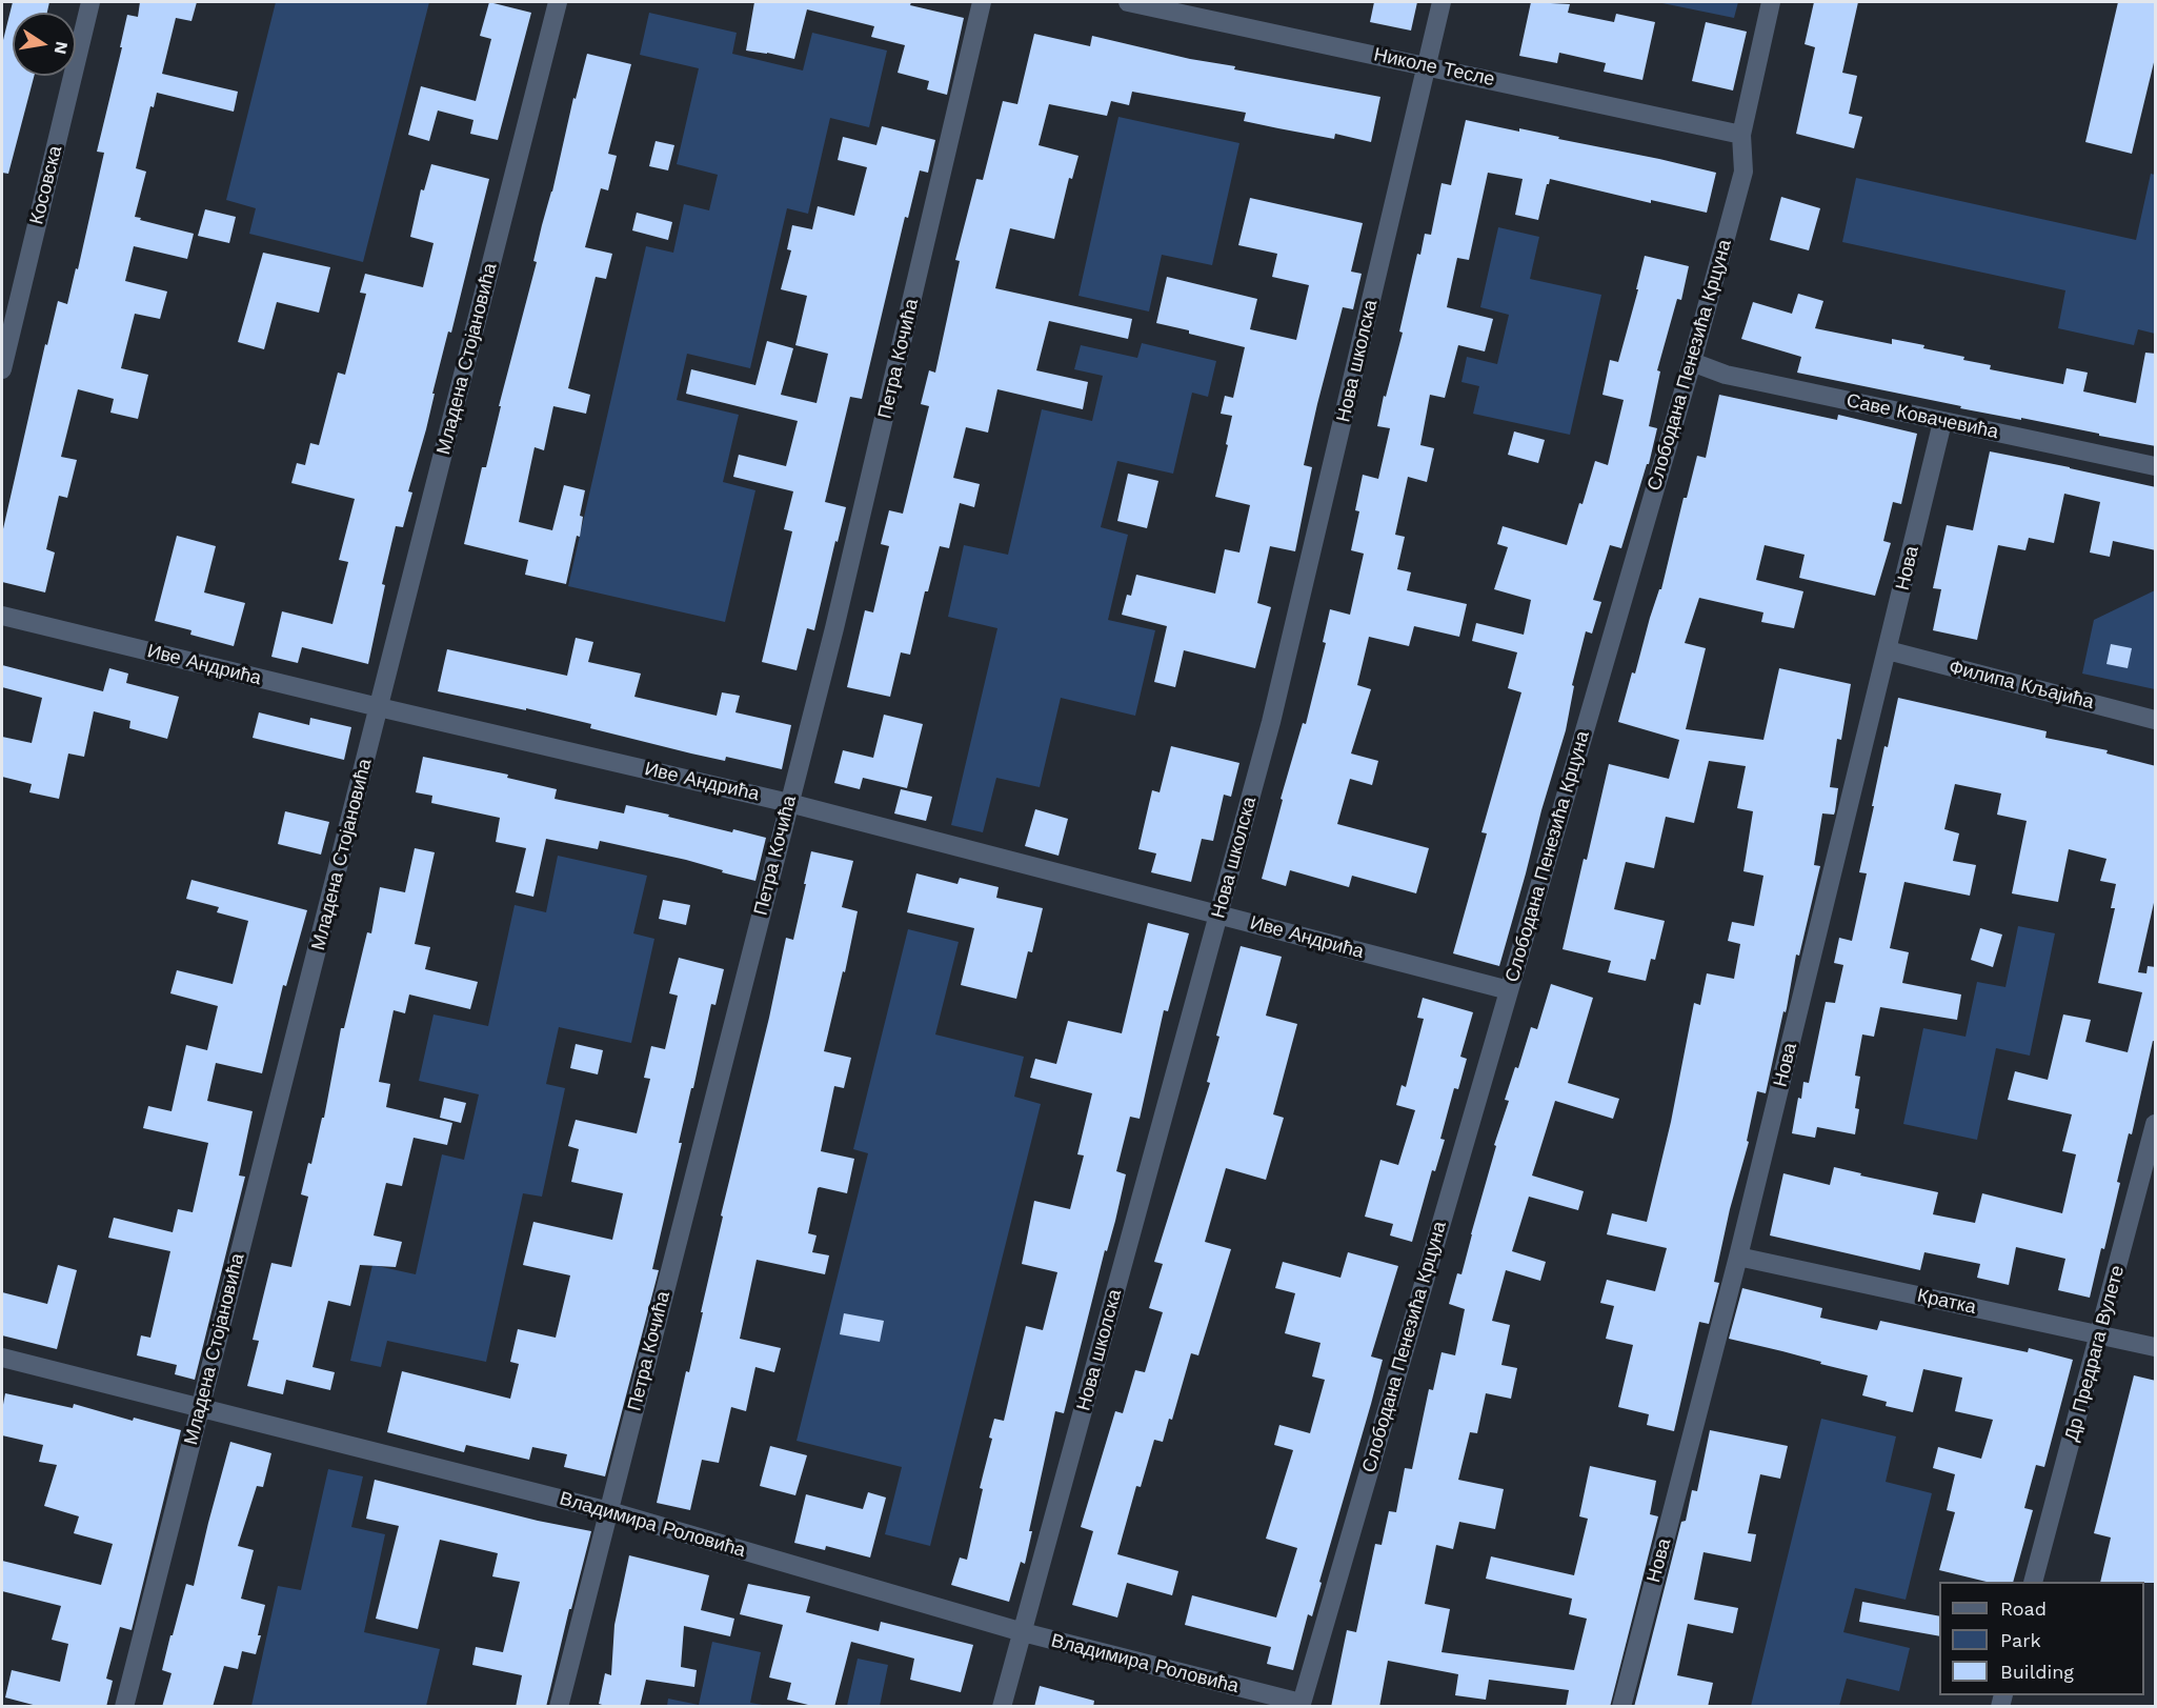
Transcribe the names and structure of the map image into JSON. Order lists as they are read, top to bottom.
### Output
{
  "streets": {
    "street": [
      "Николе Тесле",
      "Косовска",
      "Младена Стојановића",
      "Петра Кочића",
      "Нова школска",
      "Слободана Пенезића Крцуна",
      "Саве Ковачевића",
      "Нова",
      "Иве Андрића",
      "Филипа Кљајића",
      "Кратка",
      "Др Предрага Вулете",
      "Владимира Роловића"
    ]
  },
  "crossings": [
    ["Николе Тесле", "Нова школска"],
    ["Николе Тесле", "Слободана Пенезића Крцуна"],
    ["Младена Стојановића", "Иве Андрића"],
    ["Младена Стојановића", "Владимира Роловића"],
    ["Петра Кочића", "Иве Андрића"],
    ["Петра Кочића", "Владимира Роловића"],
    ["Нова школска", "Иве Андрића"],
    ["Нова школска", "Владимира Роловића"],
    ["Слободана Пенезића Крцуна", "Саве Ковачевића"],
    ["Слободана Пенезића Крцуна", "Иве Андрића"],
    ["Слободана Пенезића Крцуна", "Владимира Роловића"],
    ["Саве Ковачевића", "Нова"],
    ["Нова", "Филипа Кљајића"],
    ["Нова", "Кратка"],
    ["Кратка", "Др Предрага Вулете"]
  ],
  "legend": ["Road", "Park", "Building"],
  "north": "right"
}
